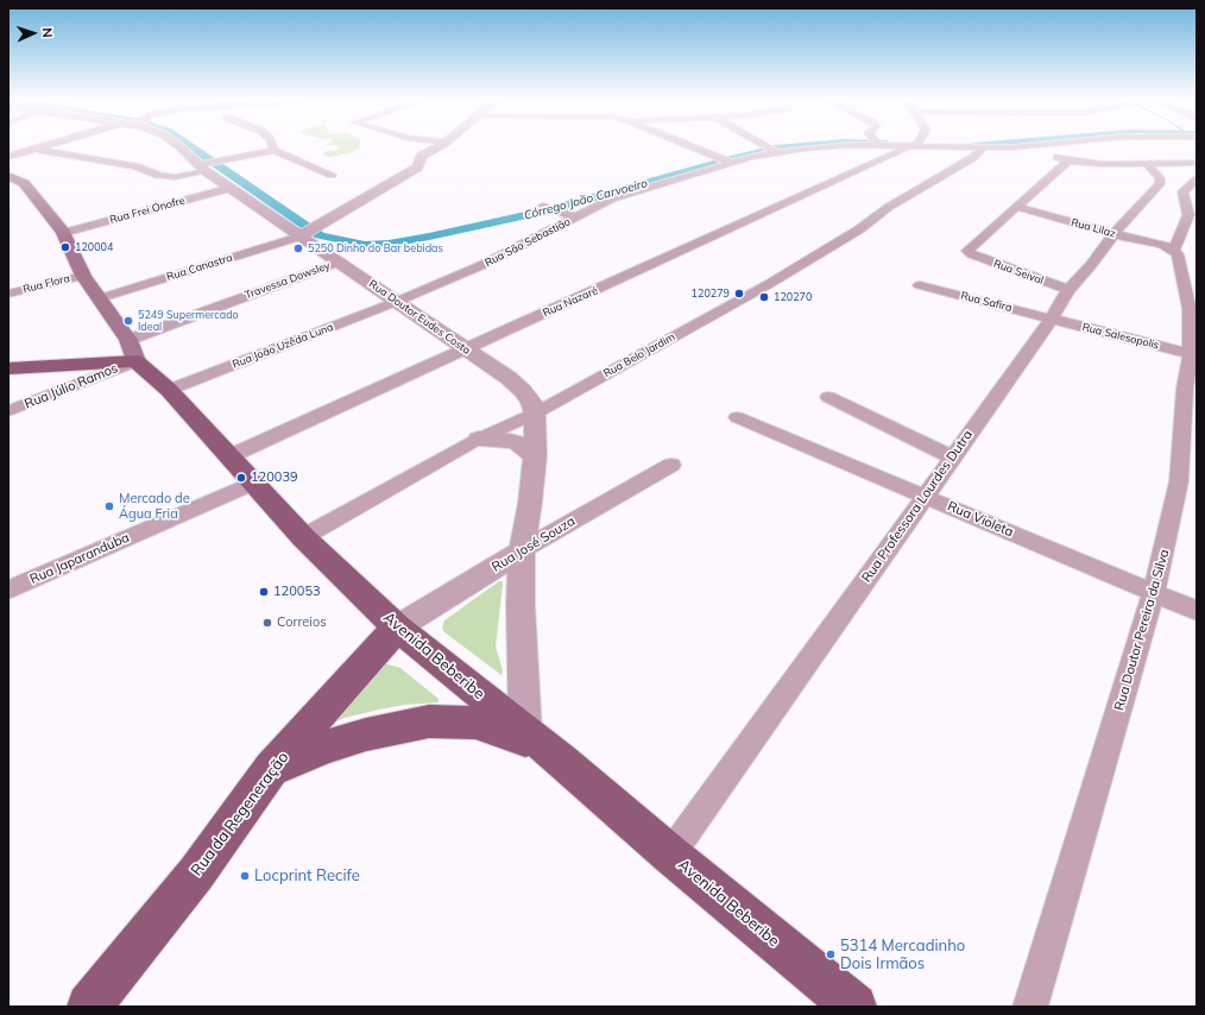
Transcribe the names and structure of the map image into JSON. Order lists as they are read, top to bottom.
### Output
{
  "streets": {
    "main road": ["Avenida Beberibe", "Rua da Regeneração"],
    "street": [
      "Rua Frei Onofre",
      "Rua Lilaz",
      "Rua São Sebastião",
      "Rua Canastra",
      "Rua Seival",
      "Travessa Dowsley",
      "Rua Flora",
      "Rua Nazaré",
      "Rua Safira",
      "Rua Doutor Eudes Costa",
      "Rua Salesopolis",
      "Rua João Uzêda Luna",
      "Rua Belo Jardim",
      "Rua Júlio Ramos",
      "Rua Professora Lourdes Dutra",
      "Rua Violeta",
      "Rua José Souza",
      "Rua Japaranduba",
      "Rua Doutor Pereira da Silva"
    ]
  },
  "crossings": [
    ["Rua Frei Onofre", "Rua Doutor Eudes Costa"],
    ["Rua Lilaz", "Rua Seival"],
    ["Rua Lilaz", "Rua Professora Lourdes Dutra"],
    ["Rua Lilaz", "Rua Doutor Pereira da Silva"],
    ["Rua São Sebastião", "Rua Doutor Eudes Costa"],
    ["Rua São Sebastião", "Rua João Uzêda Luna"],
    ["Rua Canastra", "Rua Doutor Eudes Costa"],
    ["Rua Seival", "Rua Professora Lourdes Dutra"],
    ["Travessa Dowsley", "Rua Doutor Eudes Costa"],
    ["Travessa Dowsley", "Rua Júlio Ramos"],
    ["Travessa Dowsley", "Avenida Beberibe"],
    ["Rua Nazaré", "Rua Doutor Eudes Costa"],
    ["Rua Nazaré", "Avenida Beberibe"],
    ["Rua Safira", "Rua Salesopolis"],
    ["Rua Safira", "Rua Professora Lourdes Dutra"],
    ["Rua Doutor Eudes Costa", "Rua João Uzêda Luna"],
    ["Rua Doutor Eudes Costa", "Rua Belo Jardim"],
    ["Rua Doutor Eudes Costa", "Rua José Souza"],
    ["Rua Doutor Eudes Costa", "Avenida Beberibe"],
    ["Rua Salesopolis", "Rua Professora Lourdes Dutra"],
    ["Rua Salesopolis", "Rua Doutor Pereira da Silva"],
    ["Rua João Uzêda Luna", "Avenida Beberibe"],
    ["Rua Belo Jardim", "Avenida Beberibe"],
    ["Rua Júlio Ramos", "Avenida Beberibe"],
    ["Rua Professora Lourdes Dutra", "Rua Violeta"],
    ["Rua Professora Lourdes Dutra", "Avenida Beberibe"],
    ["Rua Violeta", "Rua Doutor Pereira da Silva"],
    ["Rua José Souza", "Avenida Beberibe"],
    ["Rua José Souza", "Rua da Regeneração"],
    ["Rua Japaranduba", "Avenida Beberibe"],
    ["Avenida Beberibe", "Rua da Regeneração"]
  ],
  "water": ["Córrego João Carvoeiro"],
  "places": [
    "120004",
    "5250 Dinho do Bar bebidas",
    "120279",
    "120270",
    "5249 Supermercado Ideal",
    "120039",
    "Mercado de Água Fria",
    "120053",
    "Correios",
    "Locprint Recife",
    "5314 Mercadinho Dois Irmãos"
  ],
  "north": "right"
}
